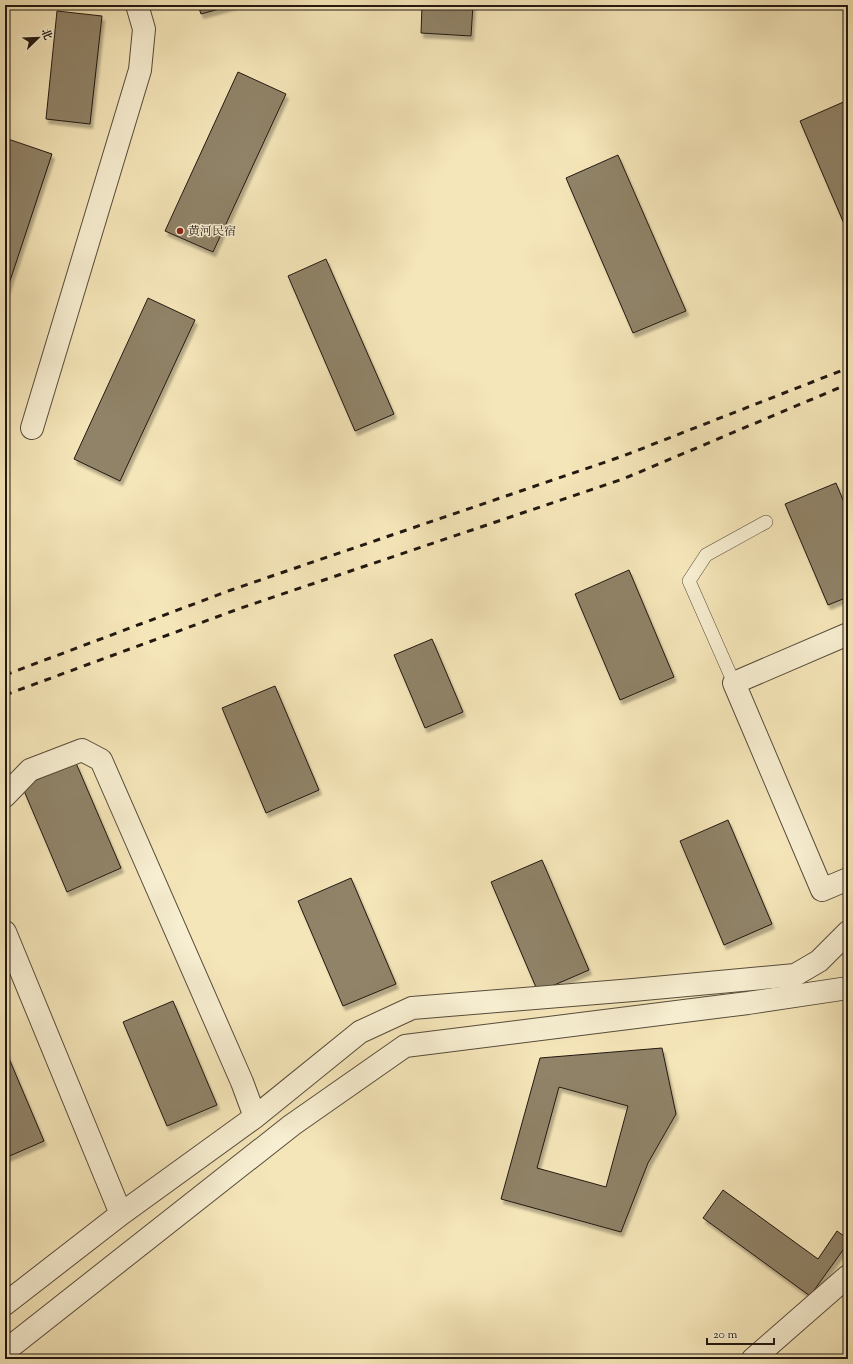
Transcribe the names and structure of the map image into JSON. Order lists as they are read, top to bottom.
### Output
{
  "places": ["黄河民宿"],
  "scale_bar": "20 m",
  "north": "top right"
}
